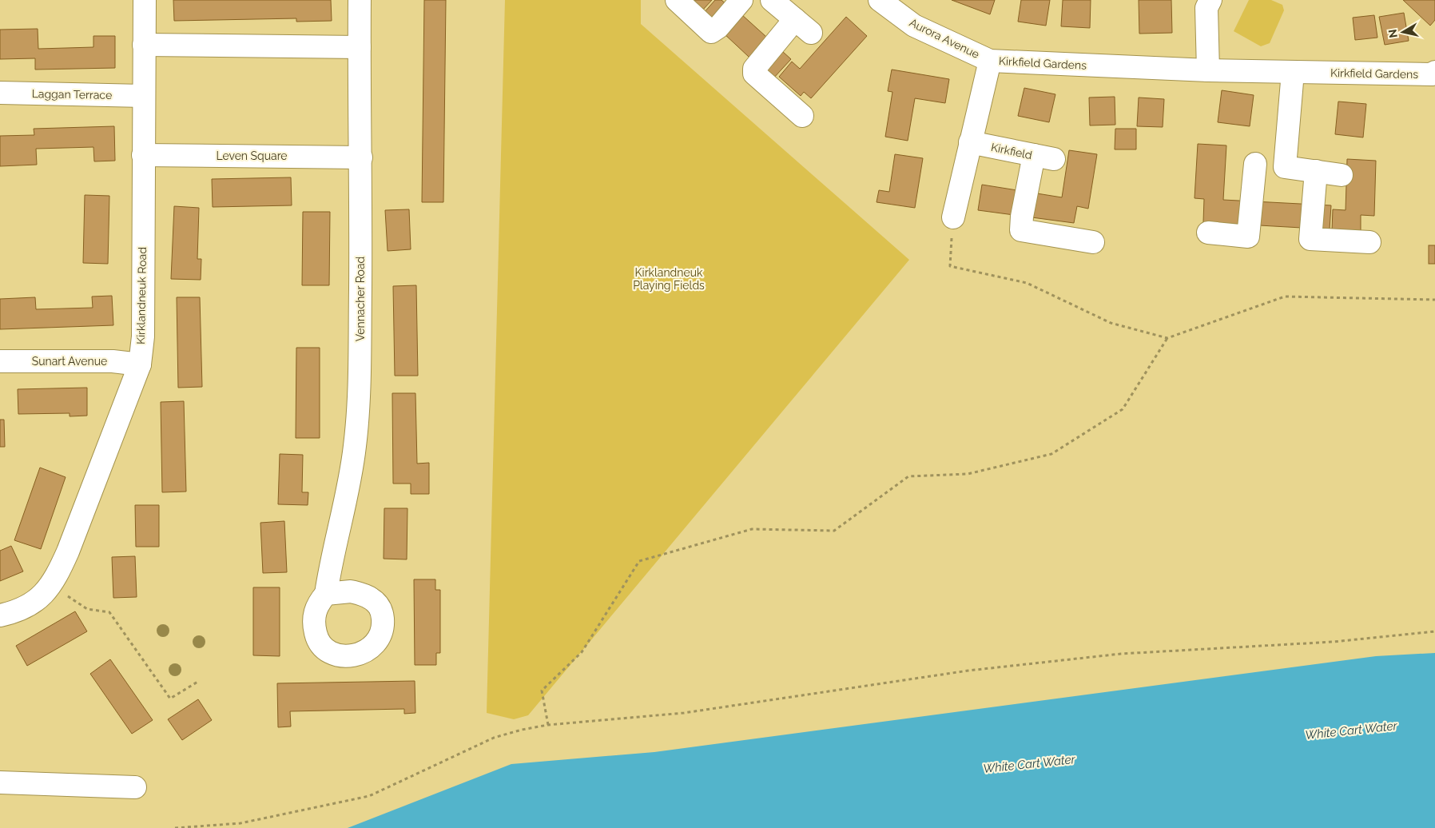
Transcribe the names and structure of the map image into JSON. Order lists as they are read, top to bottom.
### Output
{
  "streets": {
    "street": [
      "Aurora Avenue",
      "Kirkfield Gardens",
      "Laggan Terrace",
      "Kirkfield",
      "Leven Square",
      "Kirklandneuk Road",
      "Vennacher Road",
      "Sunart Avenue"
    ]
  },
  "crossings": [
    ["Aurora Avenue", "Kirkfield Gardens"],
    ["Kirkfield Gardens", "Kirkfield"],
    ["Laggan Terrace", "Kirklandneuk Road"],
    ["Leven Square", "Kirklandneuk Road"],
    ["Leven Square", "Vennacher Road"],
    ["Kirklandneuk Road", "Sunart Avenue"]
  ],
  "water": ["White Cart Water"],
  "parks": ["Kirklandneuk Playing Fields"],
  "north": "left"
}
